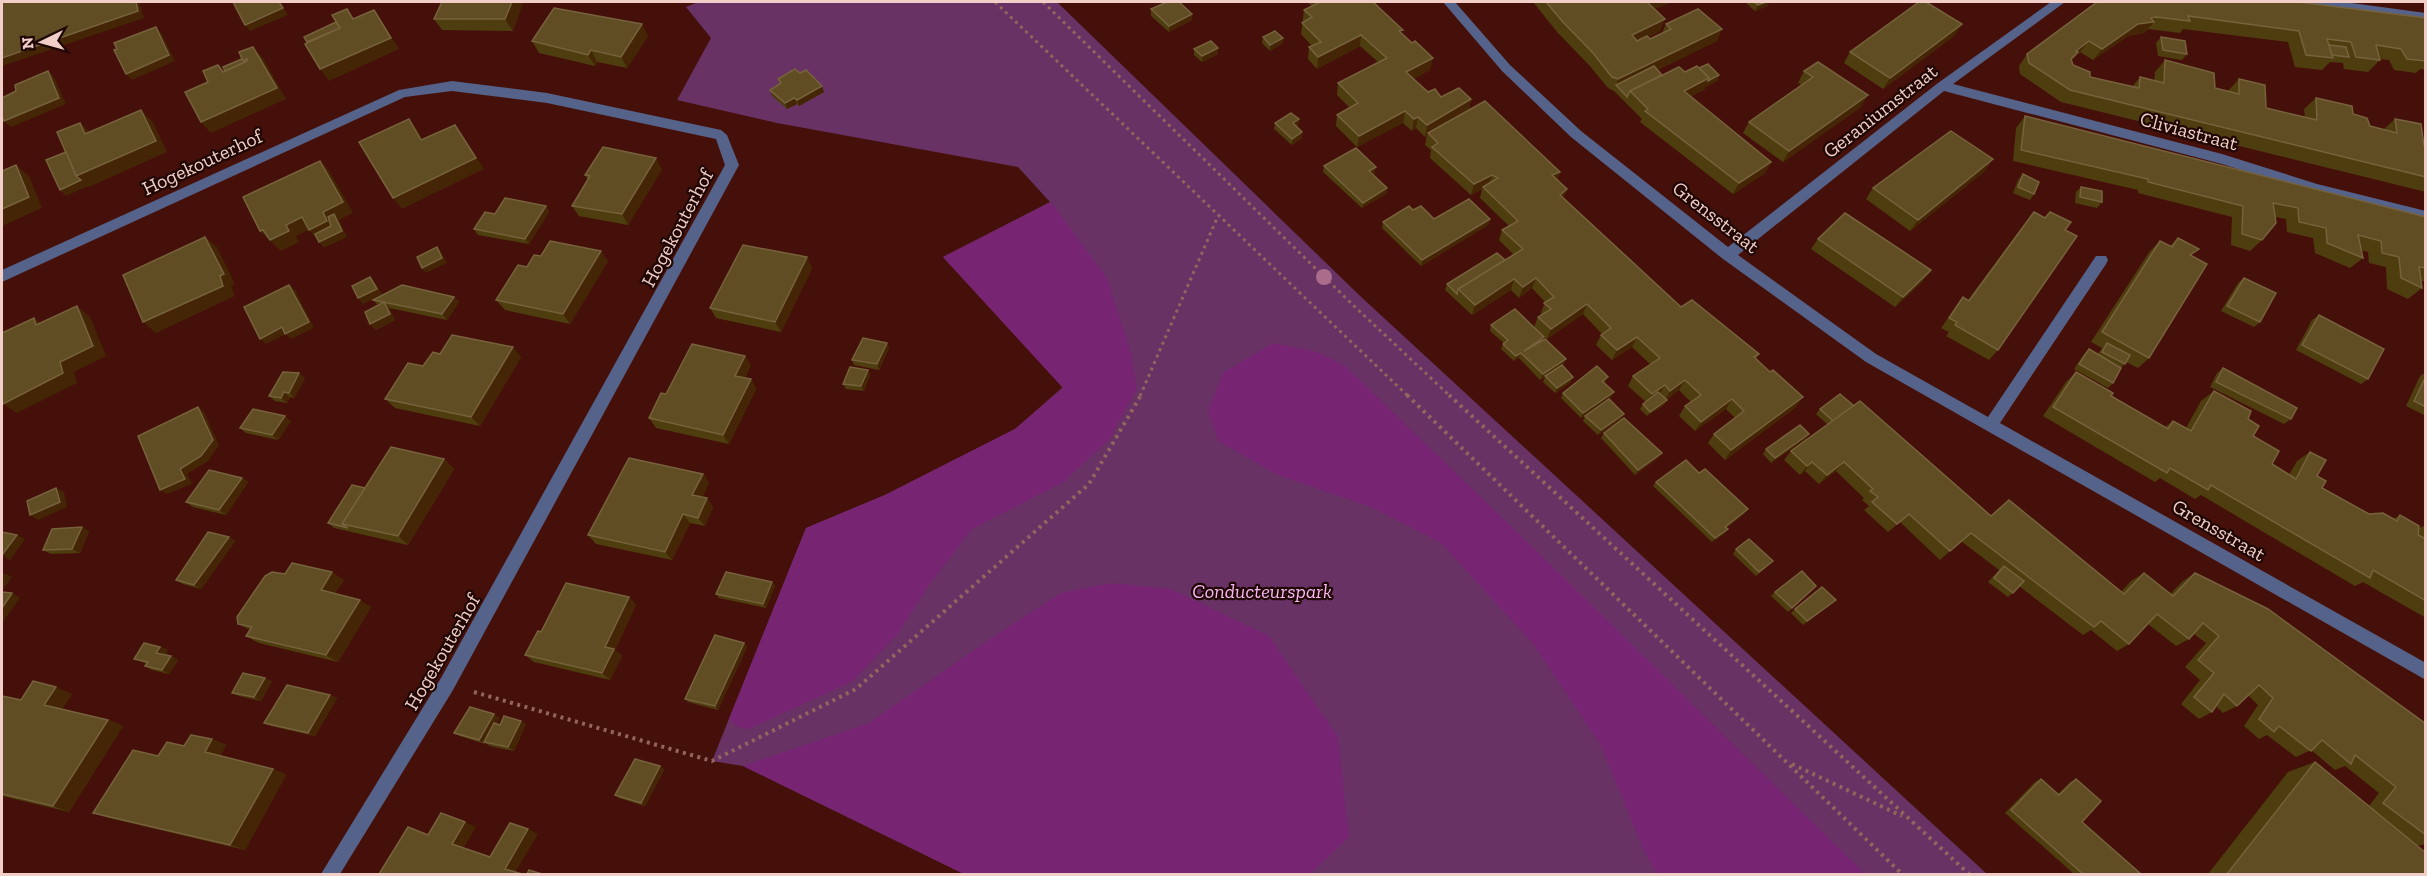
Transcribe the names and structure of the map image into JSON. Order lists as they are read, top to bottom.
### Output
{
  "streets": {
    "street": [
      "Geraniumstraat",
      "Cliviastraat",
      "Hogekouterhof",
      "Grensstraat"
    ]
  },
  "crossings": [
    ["Geraniumstraat", "Cliviastraat"],
    ["Geraniumstraat", "Grensstraat"]
  ],
  "parks": ["Conducteurspark"],
  "north": "left"
}
